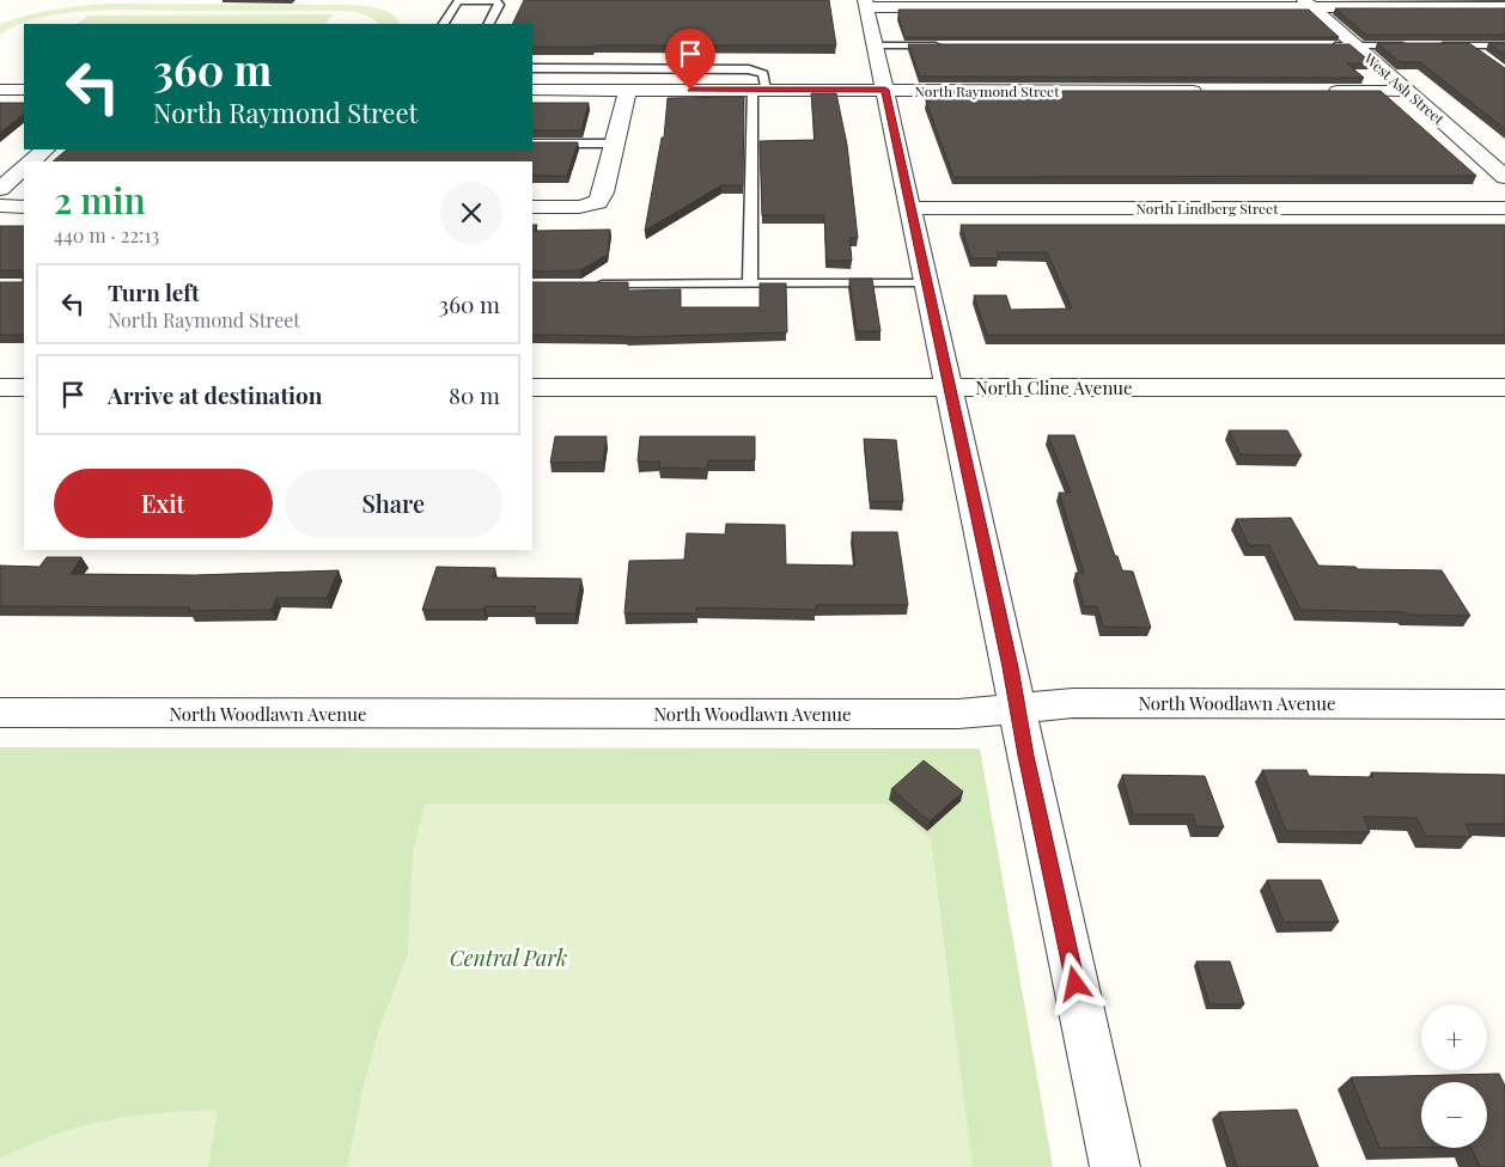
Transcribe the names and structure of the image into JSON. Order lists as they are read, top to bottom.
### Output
{
  "streets": {
    "street": [
      "West Ash Street",
      "North Raymond Street",
      "North Lindberg Street",
      "North Cline Avenue",
      "North Woodlawn Avenue"
    ]
  },
  "parks": ["Central Park"],
  "page": {
    "turn": ["360 m", "North Raymond Street"],
    "heading": ["2 min", "440 m · 22:13"],
    "list": [
      {
        "name": "Turn left",
        "note": "North Raymond Street",
        "value": "360 m"
      },
      {
        "name": "Arrive at destination",
        "value": "80 m"
      }
    ],
    "buttons": ["Exit", "Share"],
    "map_buttons": ["+", "−"]
  }
}
